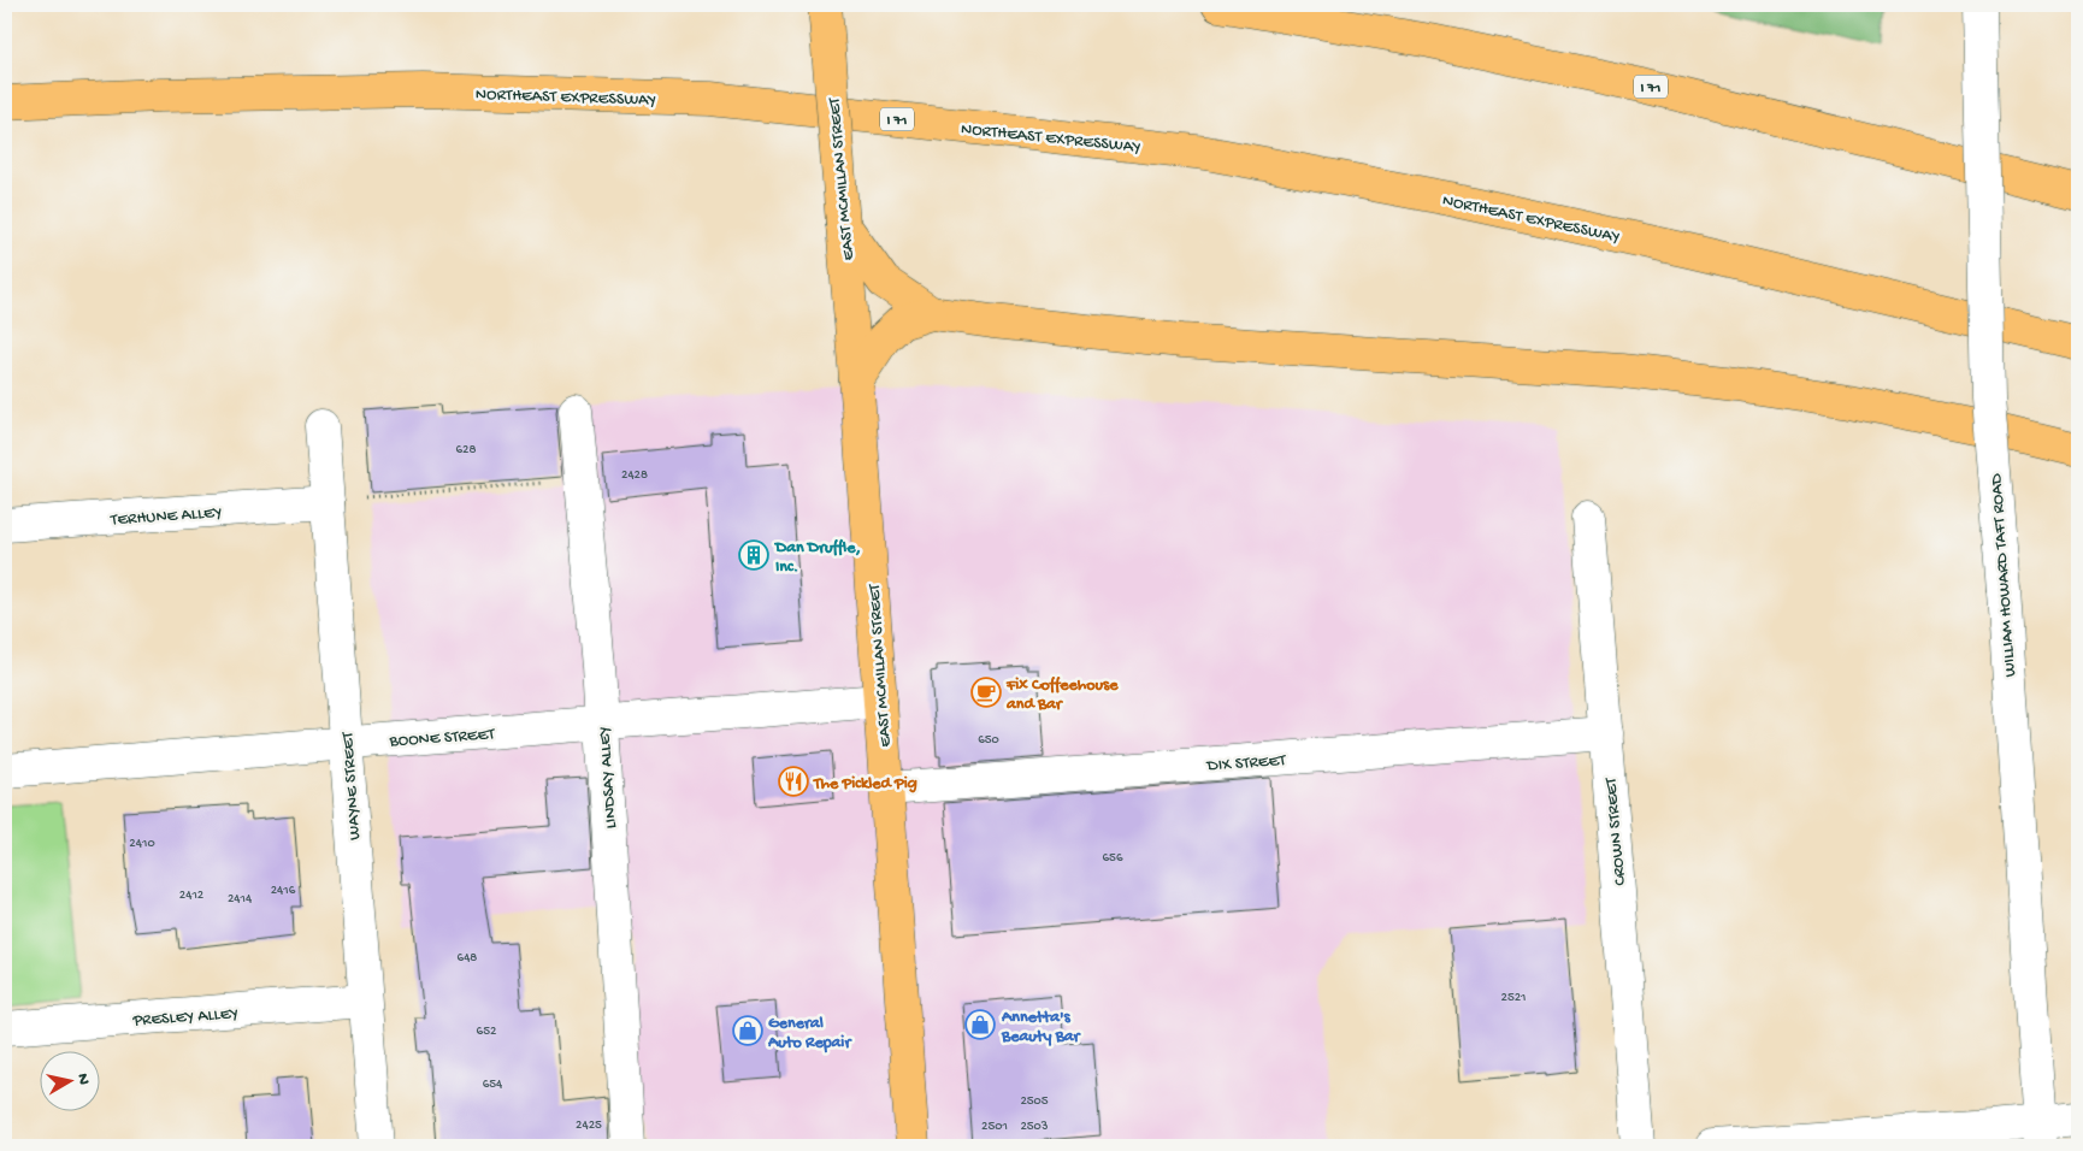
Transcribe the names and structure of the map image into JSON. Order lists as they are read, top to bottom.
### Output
{
  "streets": {
    "main road": ["I 71", "NORTHEAST EXPRESSWAY", "EAST MCMILLAN STREET"],
    "street": [
      "TERHUNE ALLEY",
      "WILLIAM HOWARD TAFT ROAD",
      "BOONE STREET",
      "DIX STREET",
      "LINDSAY ALLEY",
      "WAYNE STREET",
      "CROWN STREET",
      "PRESLEY ALLEY"
    ]
  },
  "crossings": [
    ["EAST MCMILLAN STREET", "BOONE STREET"],
    ["EAST MCMILLAN STREET", "DIX STREET"],
    ["TERHUNE ALLEY", "WAYNE STREET"],
    ["BOONE STREET", "LINDSAY ALLEY"],
    ["BOONE STREET", "WAYNE STREET"],
    ["DIX STREET", "CROWN STREET"],
    ["WAYNE STREET", "PRESLEY ALLEY"]
  ],
  "places": {
    "building": ["Dan Druffle, Inc."],
    "cafe": ["Fix Coffeehouse and Bar"],
    "restaurant": ["The Pickled Pig"],
    "shop": ["Annetta's Beauty Bar", "General Auto Repair"]
  },
  "house_numbers": [
    "628",
    "2428",
    "650",
    "2410",
    "656",
    "2416",
    "2412",
    "2414",
    "648",
    "2521",
    "652",
    "654",
    "2505",
    "2425",
    "2501",
    "2503"
  ],
  "north": "right"
}
